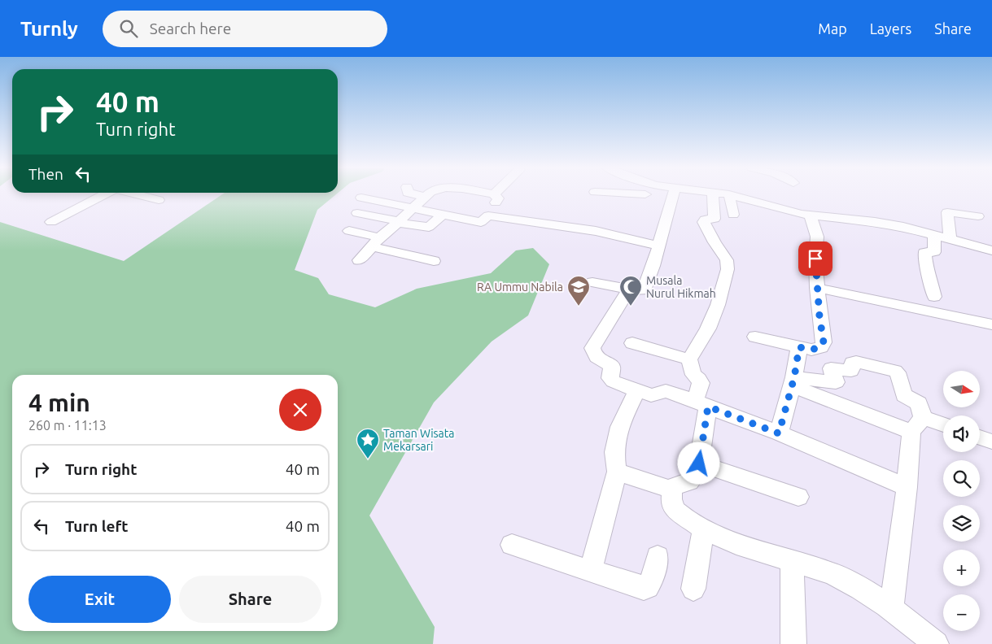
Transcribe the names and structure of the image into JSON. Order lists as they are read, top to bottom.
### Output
{
  "places": {
    "school or university": ["RA Ummu Nabila"],
    "mosque": ["Musala Nurul Hikmah"],
    "place": ["Taman Wisata Mekarsari"]
  },
  "north": "right",
  "page": {
    "header": "Turnly",
    "search": "Search here",
    "nav": ["Map", "Layers", "Share"],
    "turn": ["40 m", "Turn right"],
    "then": "Then",
    "map_buttons": ["+", "−"],
    "heading": ["4 min", "260 m · 11:13"],
    "list": [
      {
        "name": "Turn right",
        "value": "40 m"
      },
      {
        "name": "Turn left",
        "value": "40 m"
      }
    ],
    "buttons": ["Exit", "Share"]
  }
}
